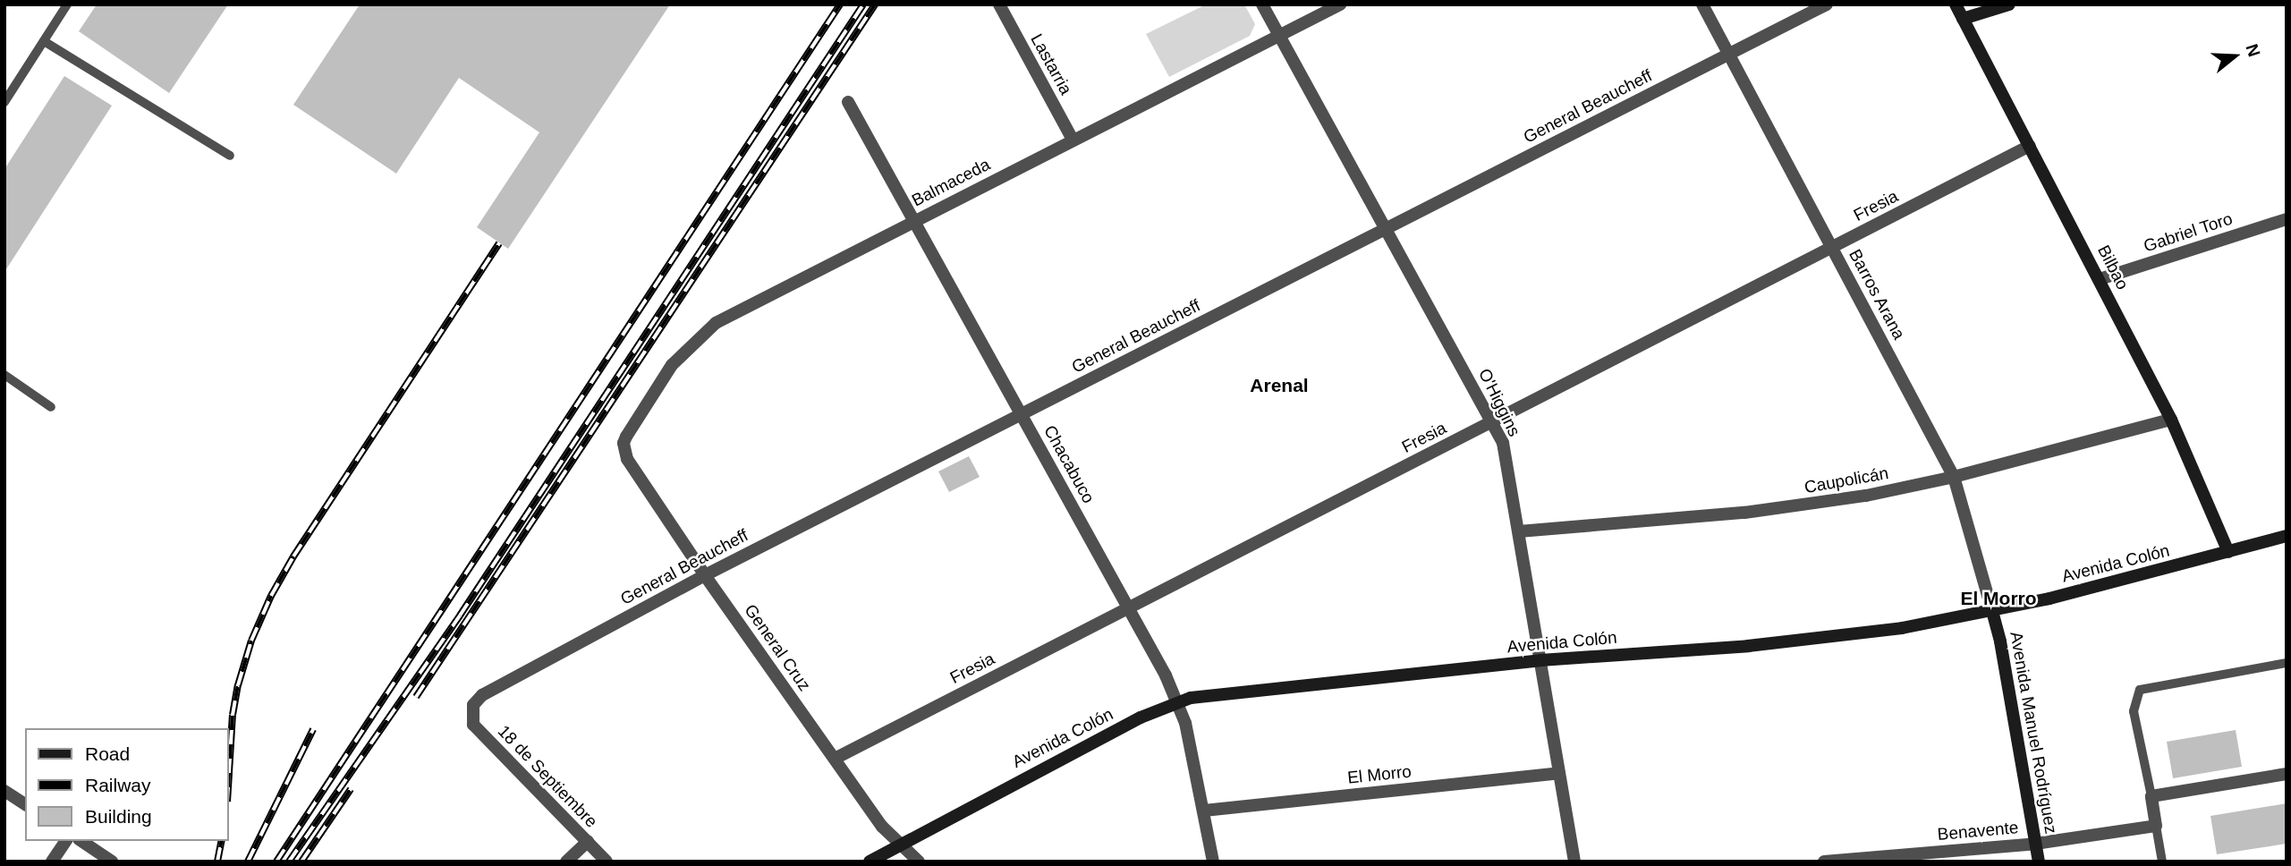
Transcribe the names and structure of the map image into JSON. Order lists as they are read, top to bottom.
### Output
{
  "streets": {
    "main road": ["Bilbao", "Avenida Colón", "Avenida Manuel Rodríguez"],
    "street": [
      "Lastarria",
      "General Beaucheff",
      "Balmaceda",
      "Fresia",
      "Gabriel Toro",
      "Barros Arana",
      "O'Higgins",
      "Chacabuco",
      "Caupolicán",
      "General Cruz",
      "El Morro",
      "18 de Septiembre",
      "Benavente"
    ]
  },
  "crossings": [
    ["Lastarria", "Balmaceda"],
    ["General Beaucheff", "Barros Arana"],
    ["General Beaucheff", "O'Higgins"],
    ["General Beaucheff", "Chacabuco"],
    ["General Beaucheff", "General Cruz"],
    ["General Beaucheff", "18 de Septiembre"],
    ["Balmaceda", "O'Higgins"],
    ["Balmaceda", "Chacabuco"],
    ["Balmaceda", "General Cruz"],
    ["Fresia", "Bilbao"],
    ["Fresia", "Barros Arana"],
    ["Fresia", "O'Higgins"],
    ["Fresia", "Chacabuco"],
    ["Fresia", "General Cruz"],
    ["Gabriel Toro", "Bilbao"],
    ["Bilbao", "Caupolicán"],
    ["Bilbao", "Avenida Colón"],
    ["Barros Arana", "Caupolicán"],
    ["Barros Arana", "Avenida Colón"],
    ["Barros Arana", "Avenida Manuel Rodríguez"],
    ["O'Higgins", "Caupolicán"],
    ["O'Higgins", "Avenida Colón"],
    ["O'Higgins", "El Morro"],
    ["Chacabuco", "Avenida Colón"],
    ["Chacabuco", "El Morro"],
    ["Avenida Colón", "General Cruz"],
    ["Avenida Colón", "Avenida Manuel Rodríguez"],
    ["Avenida Manuel Rodríguez", "Benavente"]
  ],
  "districts": ["Arenal", "El Morro"],
  "legend": ["Road", "Railway", "Building"],
  "north": "right"
}
